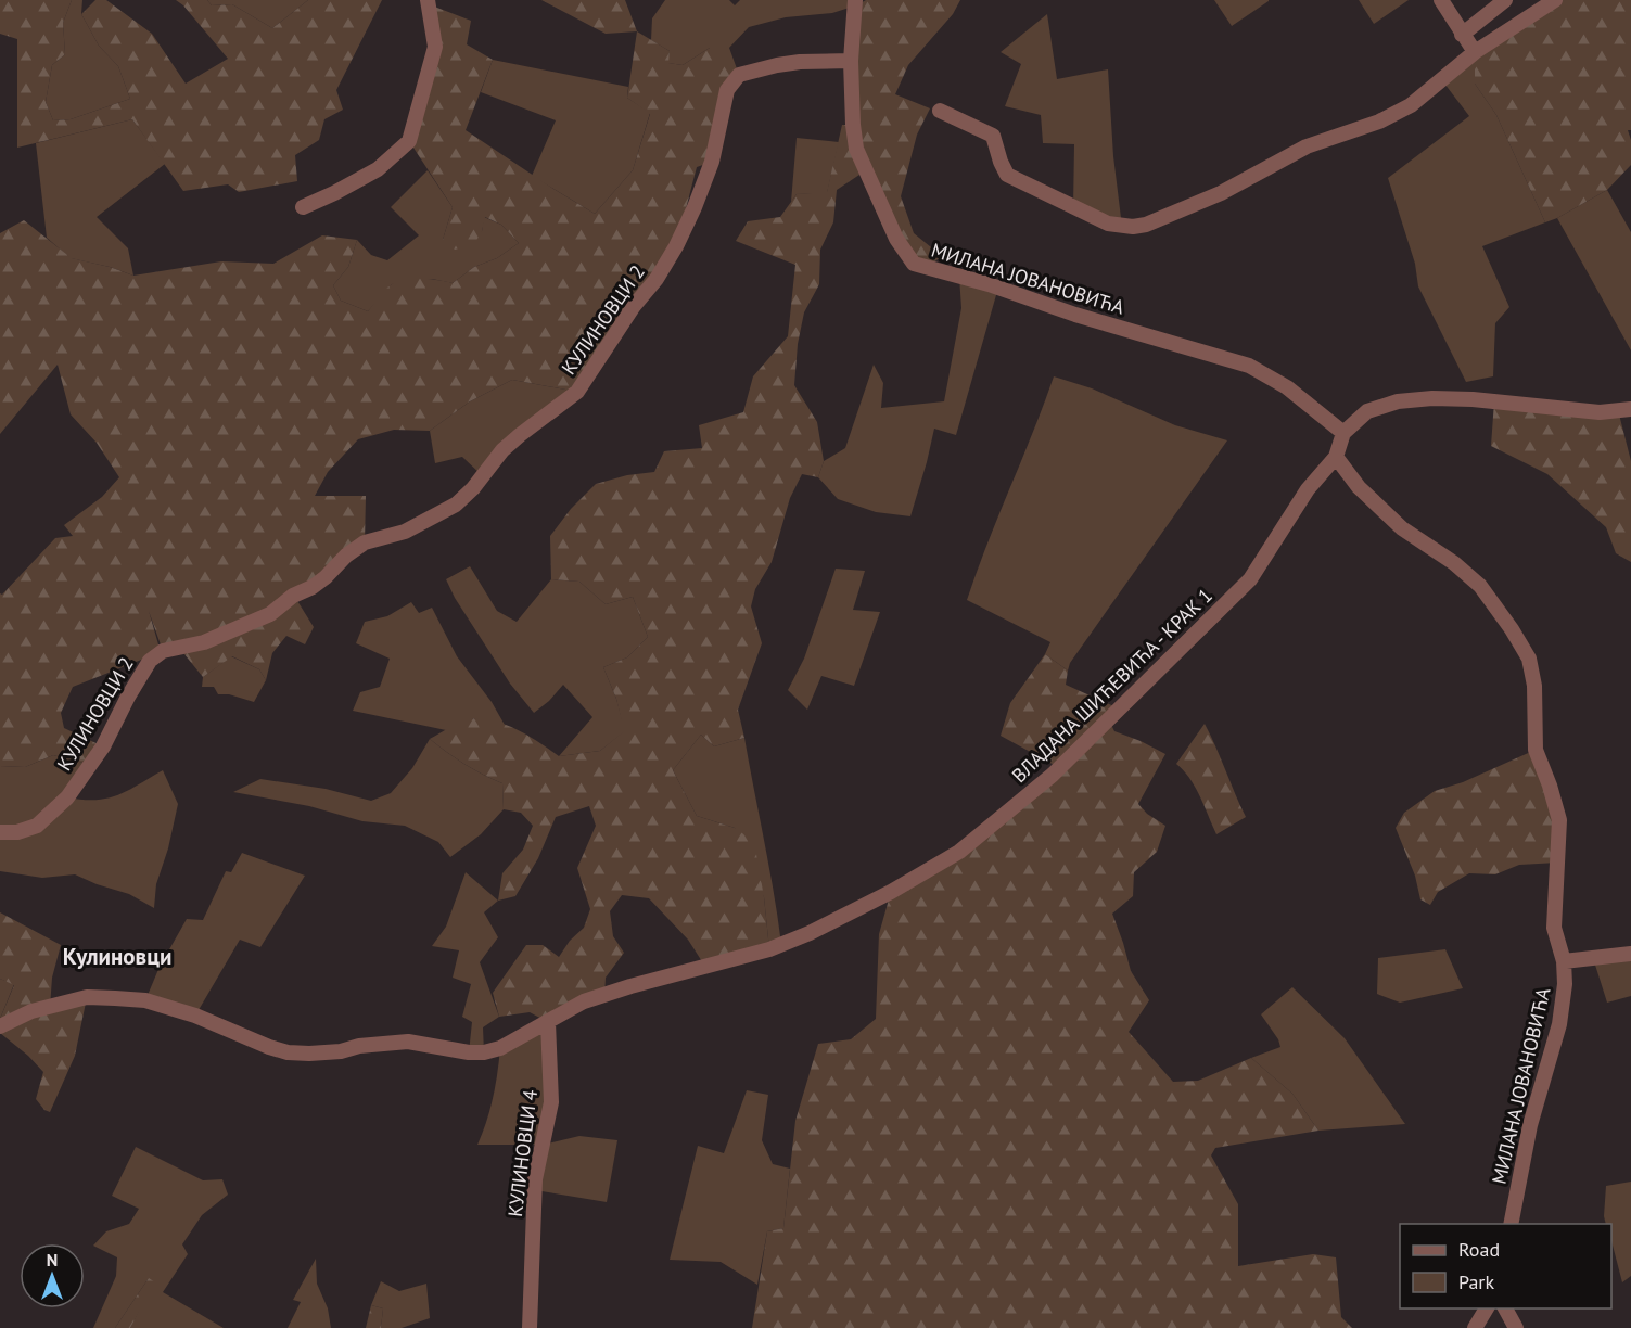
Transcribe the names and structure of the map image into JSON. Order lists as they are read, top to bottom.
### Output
{
  "streets": {
    "street": [
      "МИЛАНА ЈОВАНОВИЋА",
      "КУЛИНОВЦИ 2",
      "ВЛАДАНА ШИЋЕВИЋА - КРАК 1",
      "КУЛИНОВЦИ 4"
    ]
  },
  "crossings": [
    ["МИЛАНА ЈОВАНОВИЋА", "КУЛИНОВЦИ 2"],
    ["МИЛАНА ЈОВАНОВИЋА", "ВЛАДАНА ШИЋЕВИЋА - КРАК 1"],
    ["ВЛАДАНА ШИЋЕВИЋА - КРАК 1", "КУЛИНОВЦИ 4"]
  ],
  "districts": ["Кулиновци"],
  "legend": ["Road", "Park"],
  "north": "top"
}
